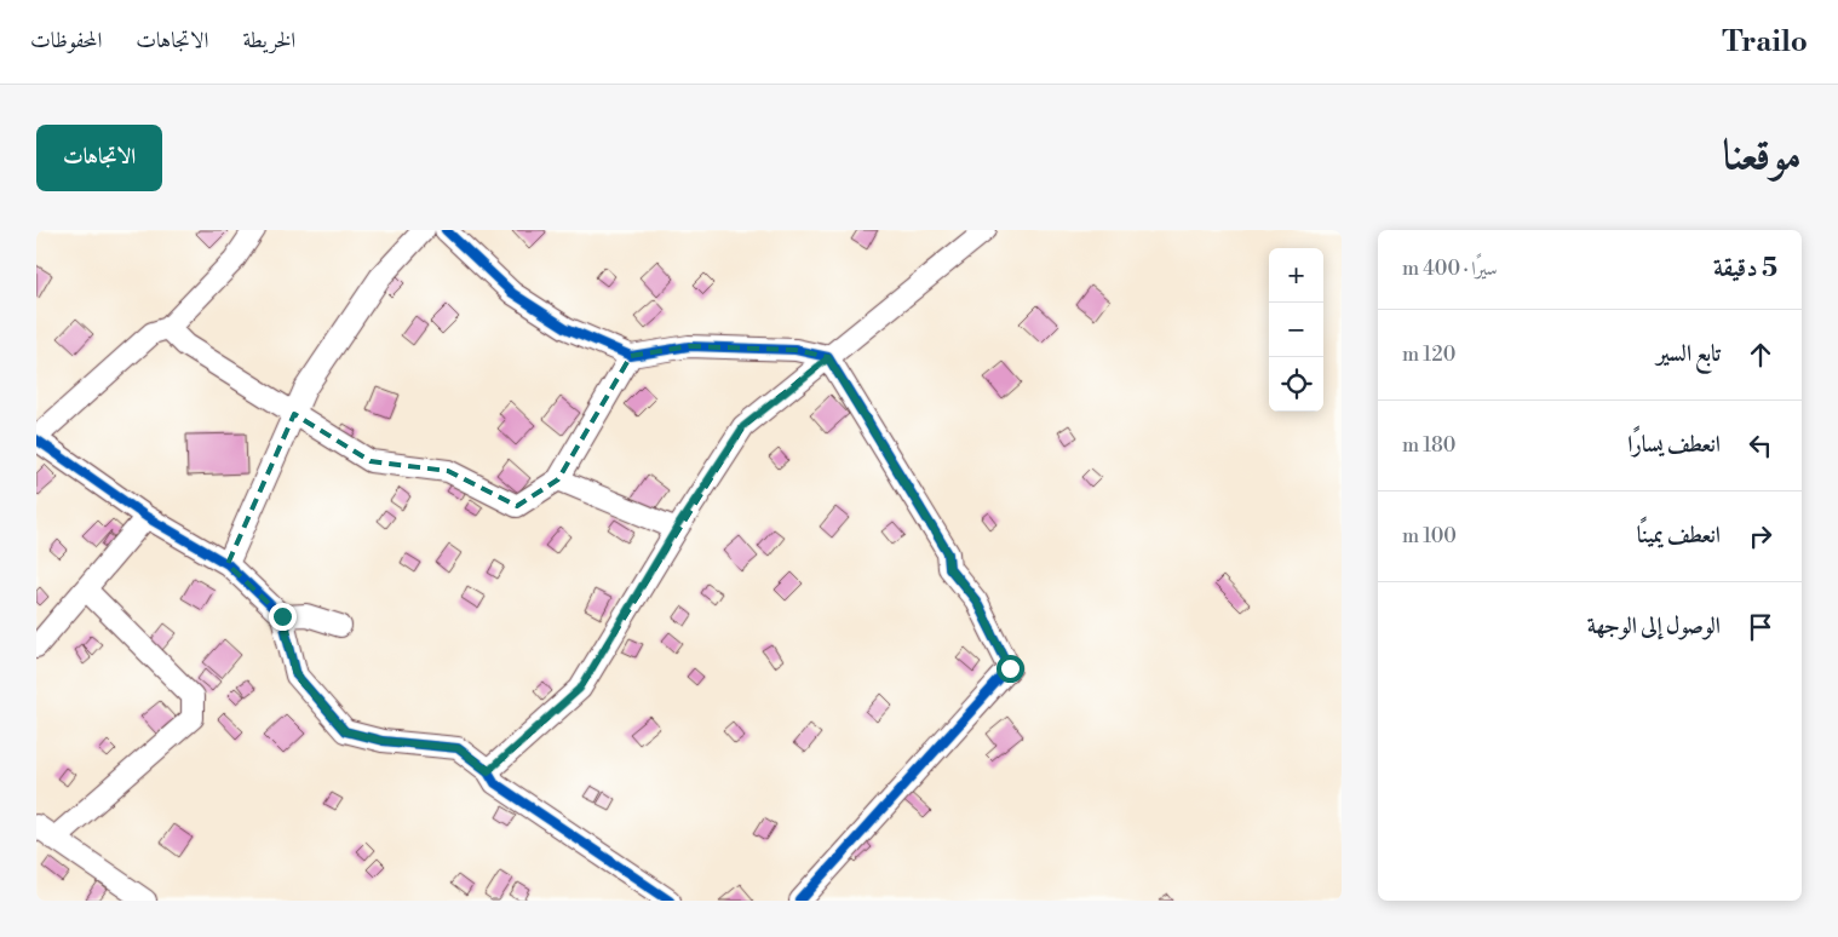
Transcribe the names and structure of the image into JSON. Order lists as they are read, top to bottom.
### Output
{
  "page": {
    "header": "Trailo",
    "nav": ["الخريطة", "الاتجاهات", "المحفوظات"],
    "title": "موقعنا",
    "buttons": "الاتجاهات",
    "heading": ["5 دقيقة", "سيرًا · 400 m"],
    "map_buttons": ["+", "−"],
    "list": [
      ["تابع السير", "120 m"],
      ["انعطف يسارًا", "180 m"],
      ["انعطف يمينًا", "100 m"],
      "الوصول إلى الوجهة"
    ]
  }
}
